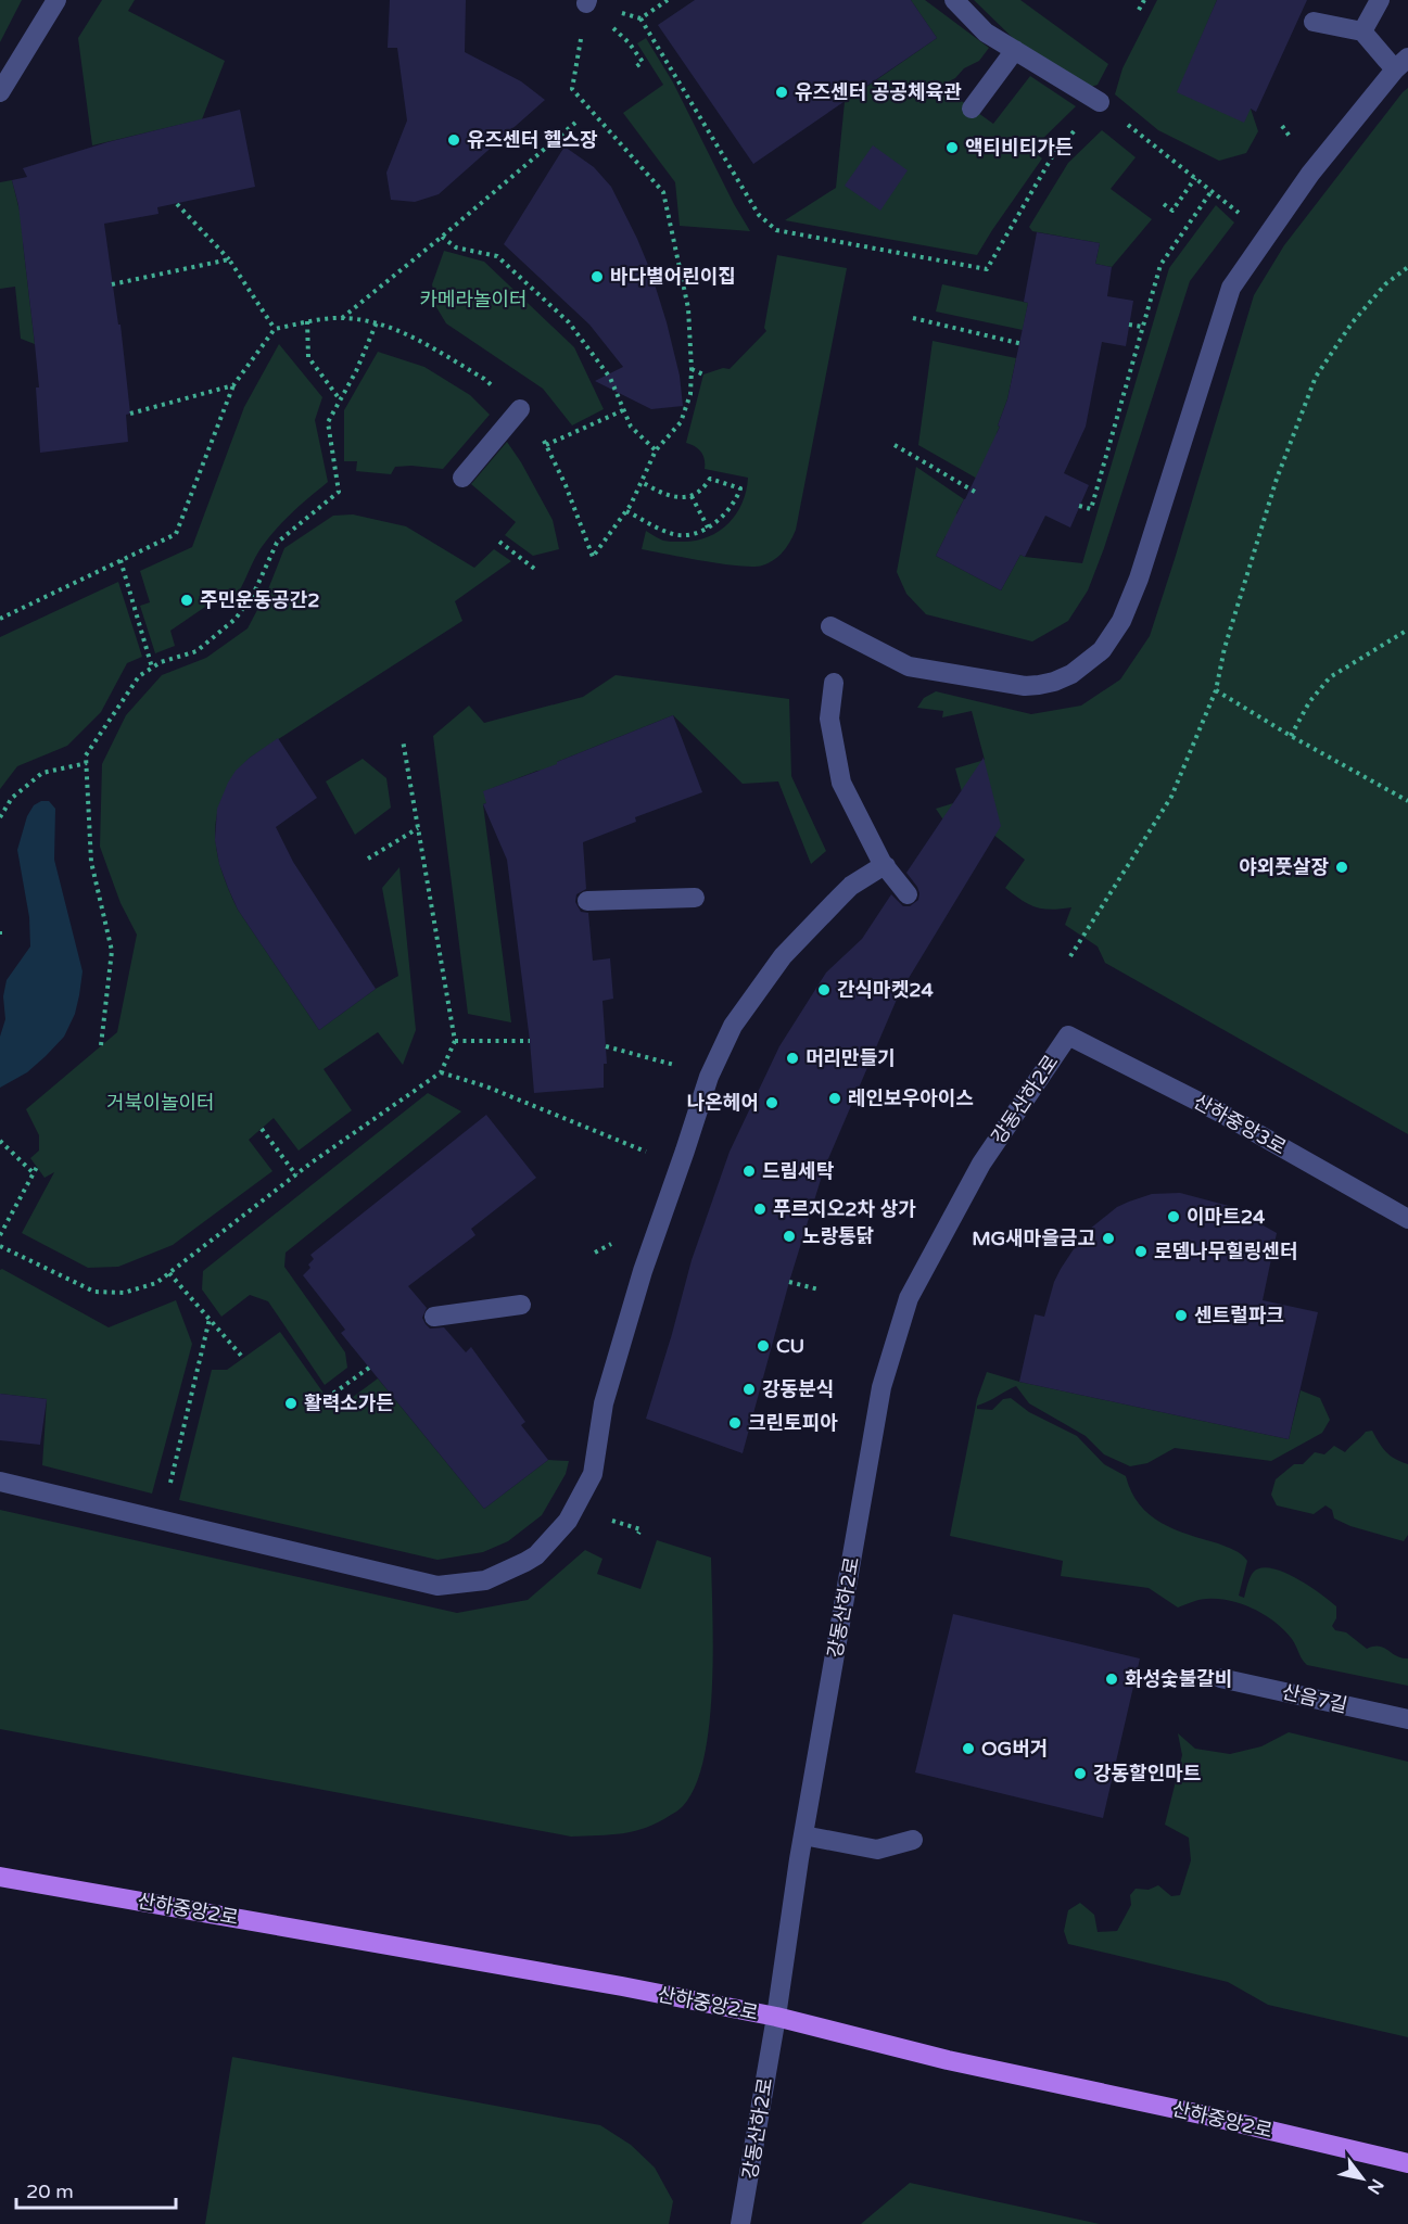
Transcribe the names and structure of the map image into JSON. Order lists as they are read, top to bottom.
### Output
{
  "streets": {
    "main road": ["산하중앙2로"],
    "street": ["강동산하2로", "산하중앙3로", "산음7길"]
  },
  "crossings": [
    ["강동산하2로", "산하중앙3로"],
    ["강동산하2로", "산하중앙2로"]
  ],
  "parks": ["카메라놀이터", "거북이놀이터"],
  "places": [
    "유즈센터 공공체육관",
    "유즈센터 헬스장",
    "액티비티가든",
    "바다별어린이집",
    "주민운동공간2",
    "야외풋살장",
    "간식마켓24",
    "머리만들기",
    "레인보우아이스",
    "나온헤어",
    "드림세탁",
    "푸르지오2차 상가",
    "이마트24",
    "노랑통닭",
    "MG새마을금고",
    "로뎀나무힐링센터",
    "센트럴파크",
    "CU",
    "강동분식",
    "활력소가든",
    "크린토피아",
    "화성숯불갈비",
    "OG버거",
    "강동할인마트"
  ],
  "scale_bar": "20 m",
  "north": "bottom right"
}
